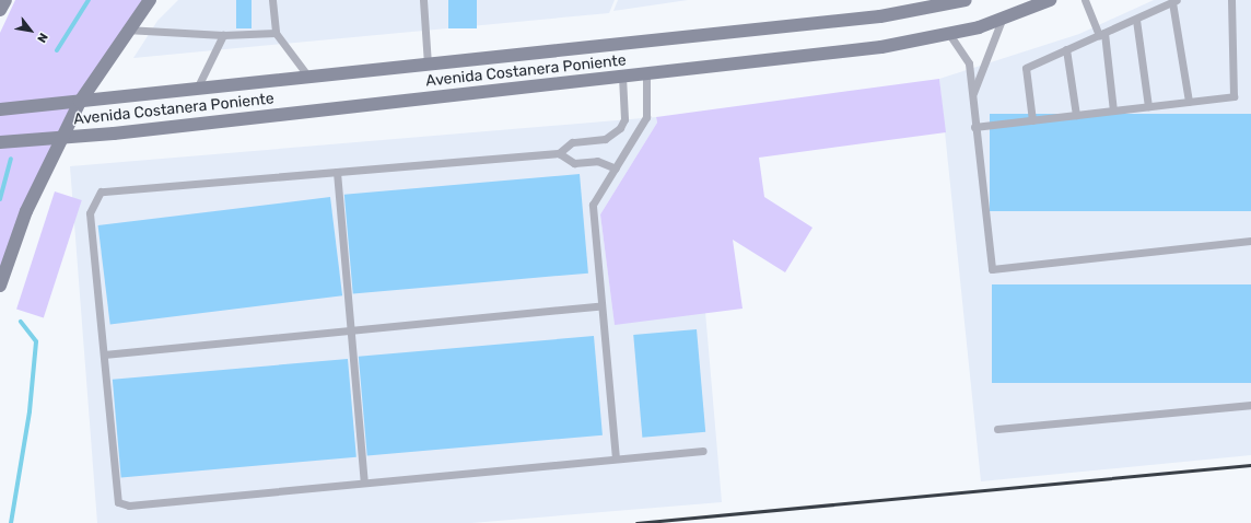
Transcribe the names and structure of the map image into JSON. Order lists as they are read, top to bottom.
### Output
{
  "streets": {
    "street": ["Avenida Costanera Poniente"]
  },
  "north": "bottom right"
}
